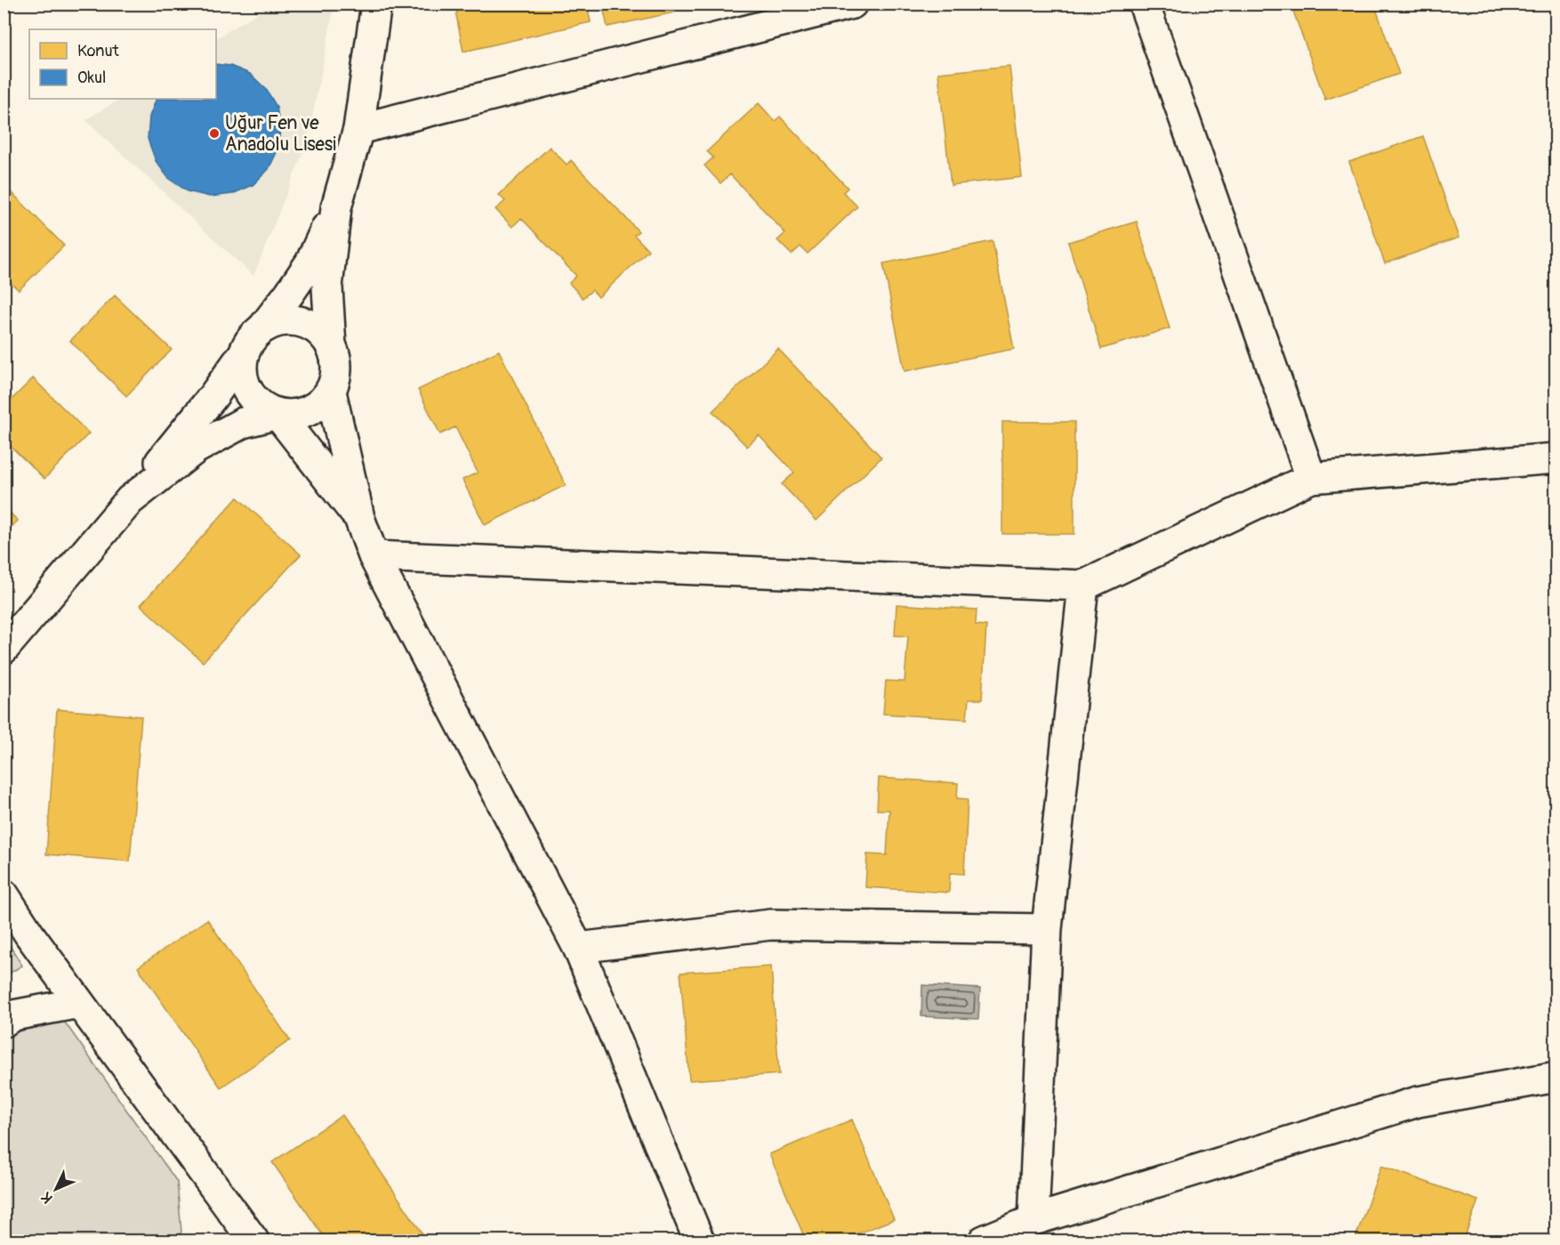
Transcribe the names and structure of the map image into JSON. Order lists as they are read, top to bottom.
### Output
{
  "places": ["Uğur Fen ve Anadolu Lisesi"],
  "legend": ["Konut", "Okul"],
  "north": "bottom left"
}
